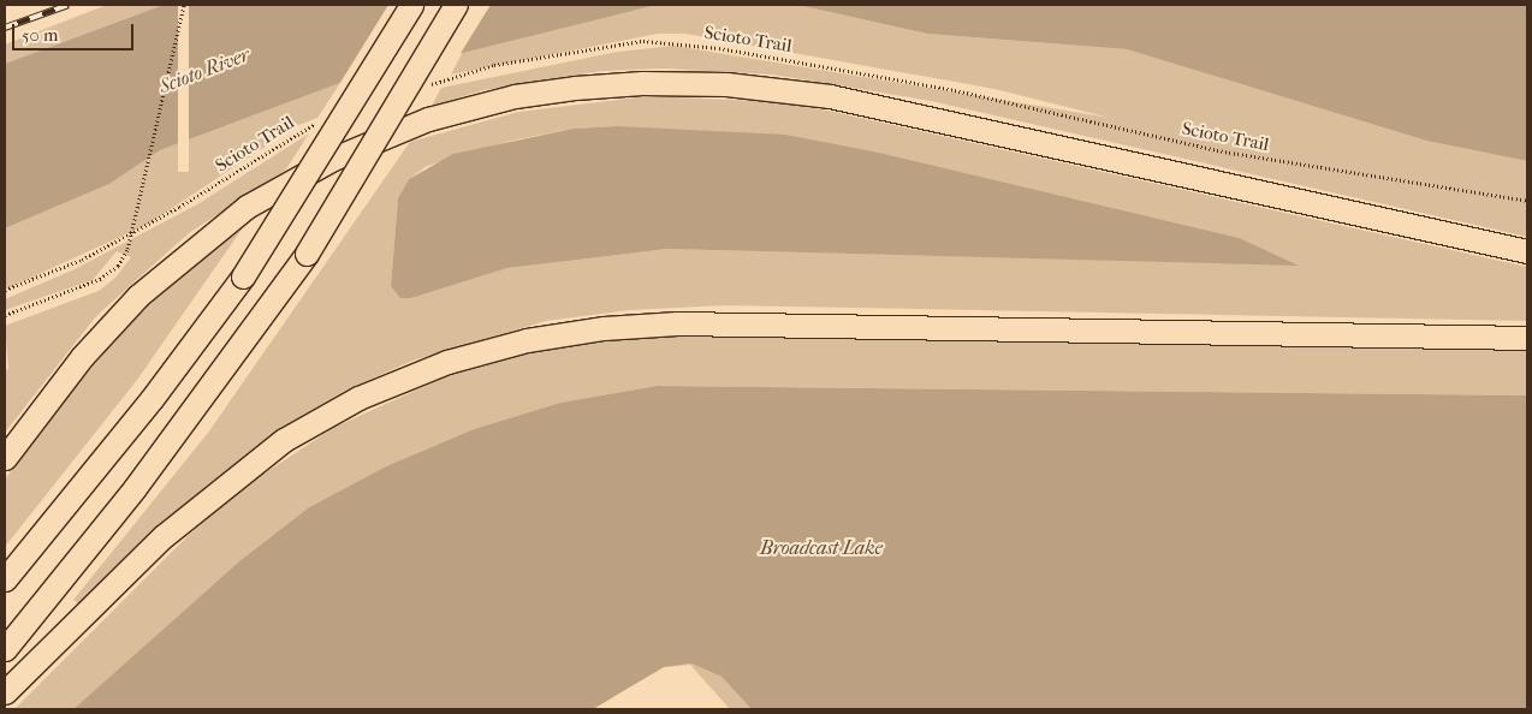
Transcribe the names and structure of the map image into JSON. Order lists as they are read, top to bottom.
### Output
{
  "streets": {
    "path": ["Scioto Trail"]
  },
  "water": ["Scioto River", "Broadcast Lake"],
  "scale_bar": "50 m"
}
